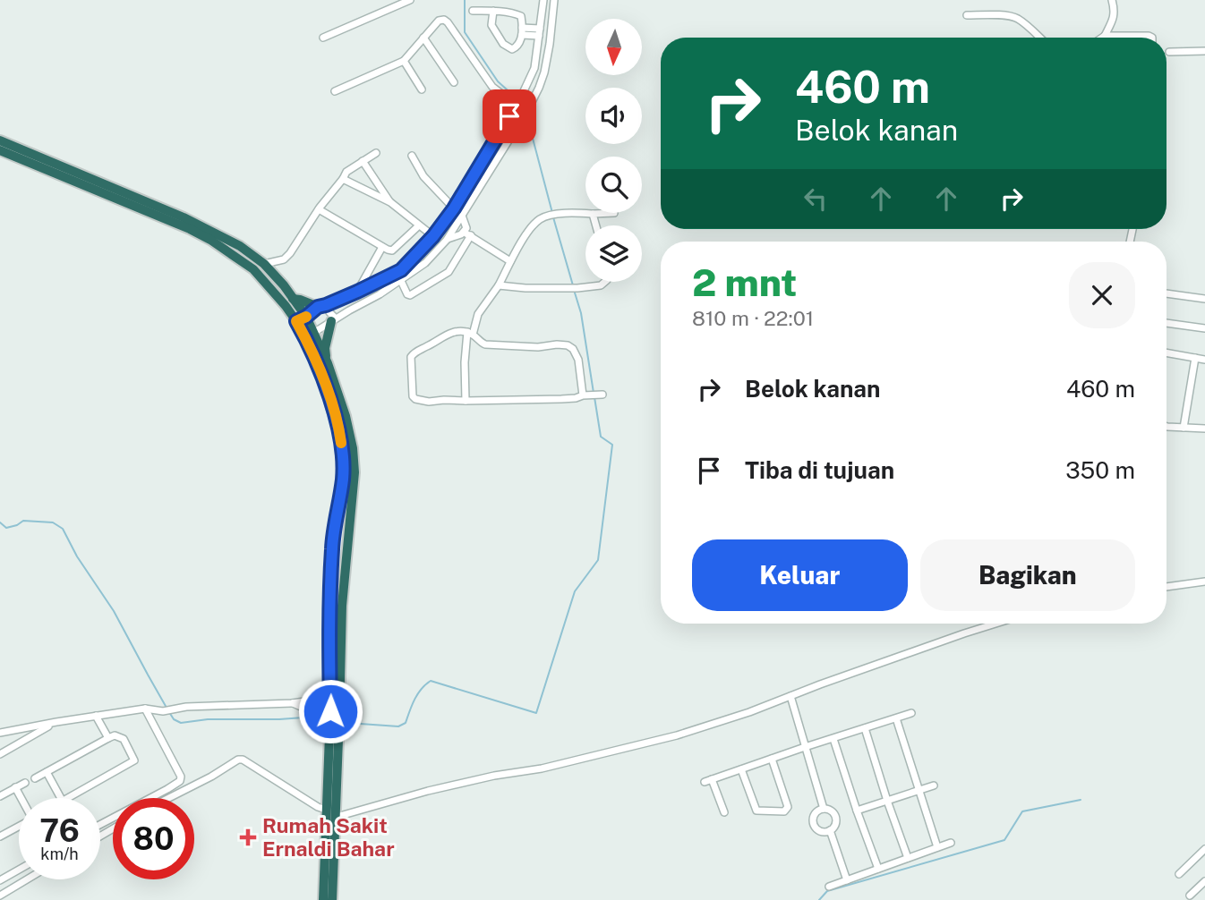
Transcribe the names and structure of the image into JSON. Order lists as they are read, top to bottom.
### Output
{
  "places": {
    "health": ["Rumah Sakit Ernaldi Bahar"]
  },
  "north": "bottom",
  "page": {
    "turn": ["460 m", "Belok kanan"],
    "heading": ["2 mnt", "810 m · 22:01"],
    "list": [
      {
        "name": "Belok kanan",
        "value": "460 m"
      },
      {
        "name": "Tiba di tujuan",
        "value": "350 m"
      }
    ],
    "buttons": ["Keluar", "Bagikan"],
    "speed": "76 km/h",
    "limit": "80"
  }
}
